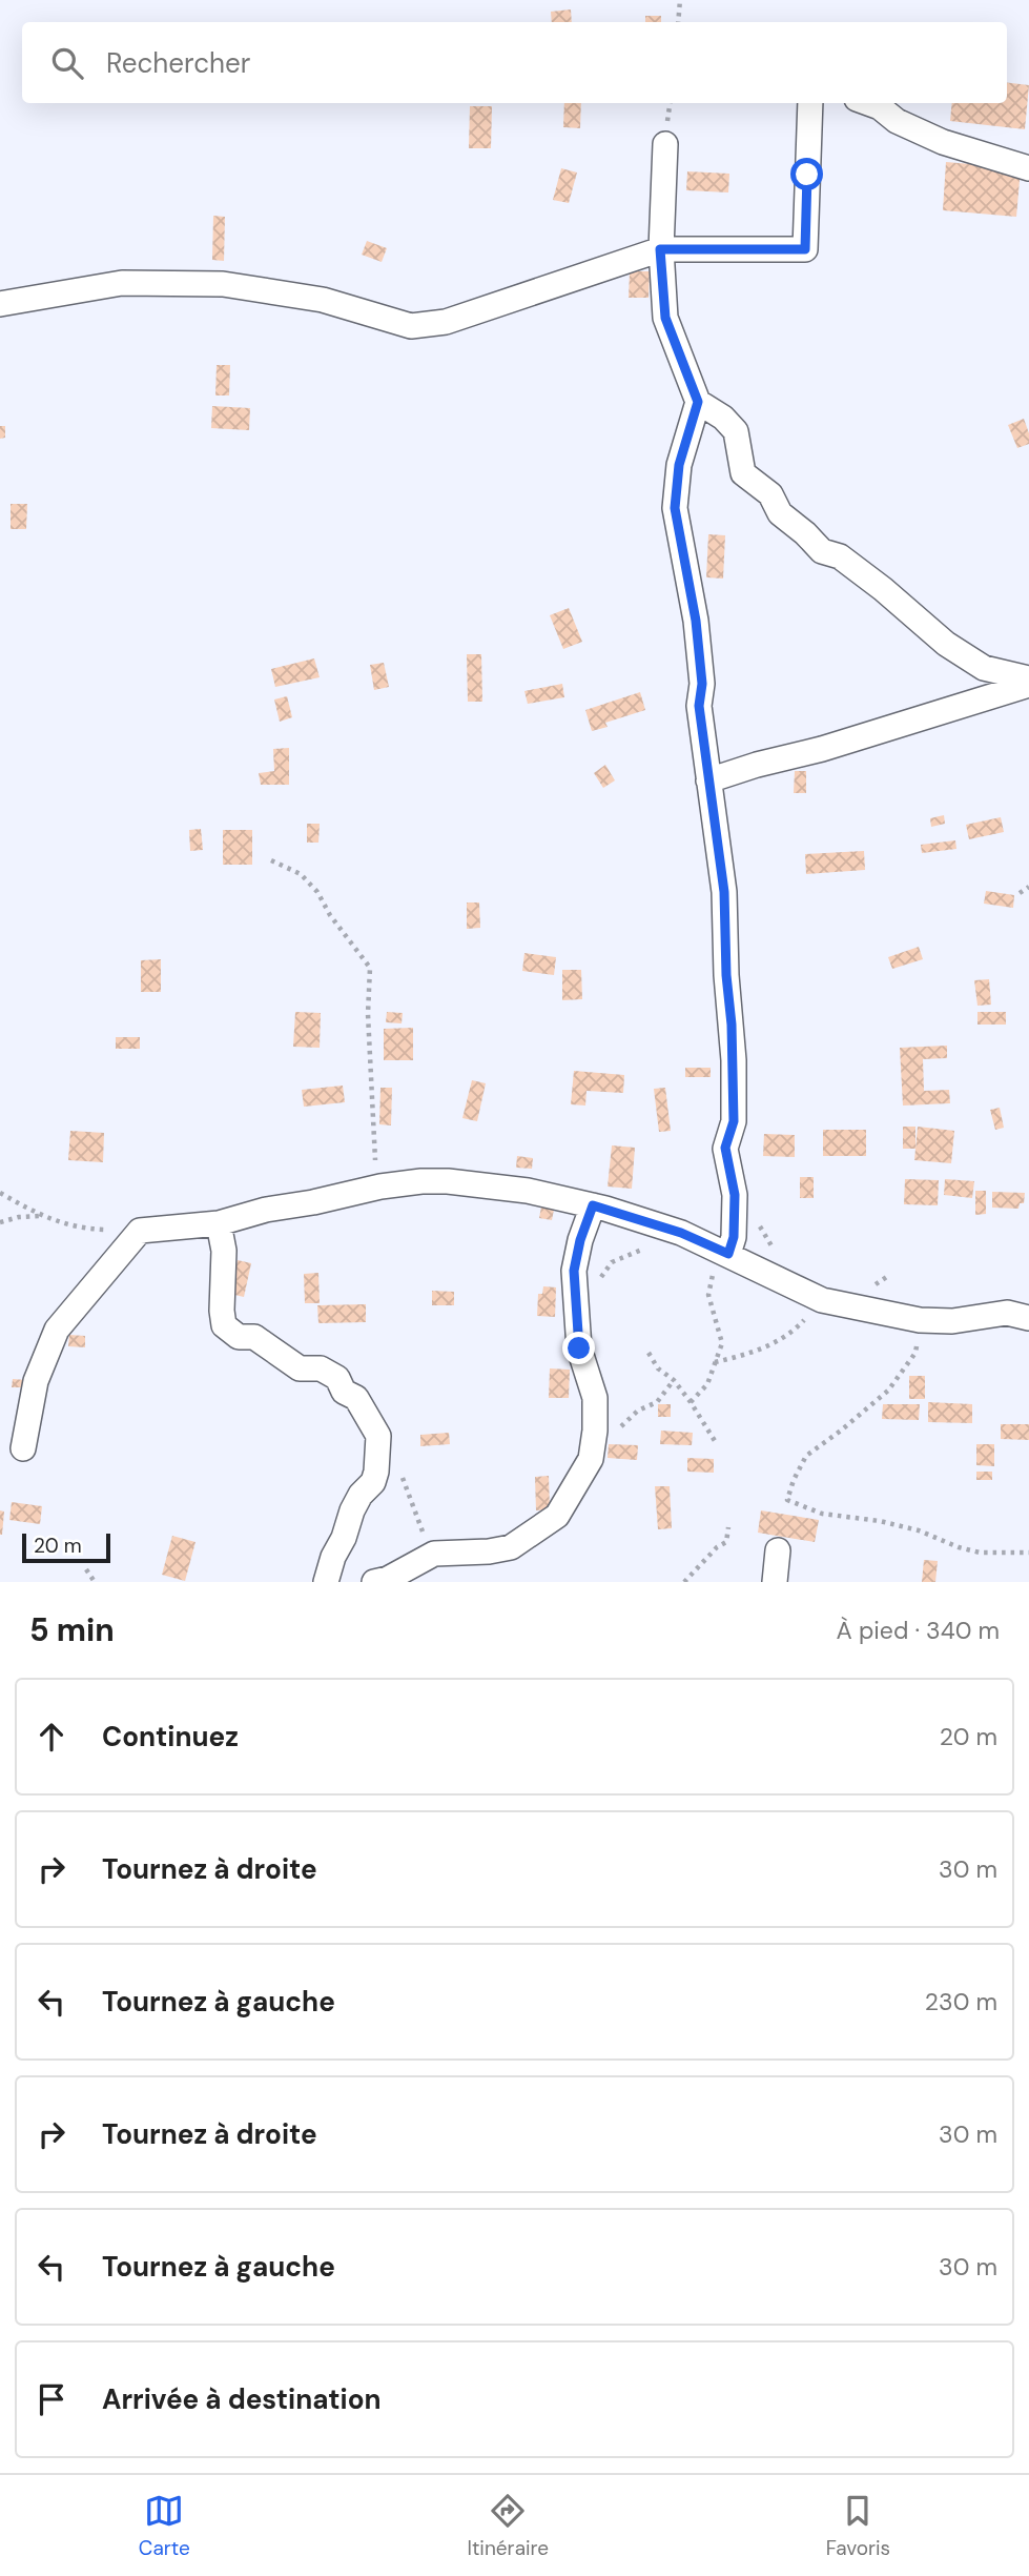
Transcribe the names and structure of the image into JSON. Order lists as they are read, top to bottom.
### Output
{
  "scale_bar": "20 m",
  "page": {
    "search": "Rechercher",
    "scale": "20 m",
    "heading": ["5 min", "À pied · 340 m"],
    "list": [
      ["Continuez", "20 m"],
      ["Tournez à droite", "30 m"],
      ["Tournez à gauche", "230 m"],
      ["Tournez à droite", "30 m"],
      ["Tournez à gauche", "30 m"],
      "Arrivée à destination"
    ],
    "nav": ["Carte", "Itinéraire", "Favoris"]
  }
}
